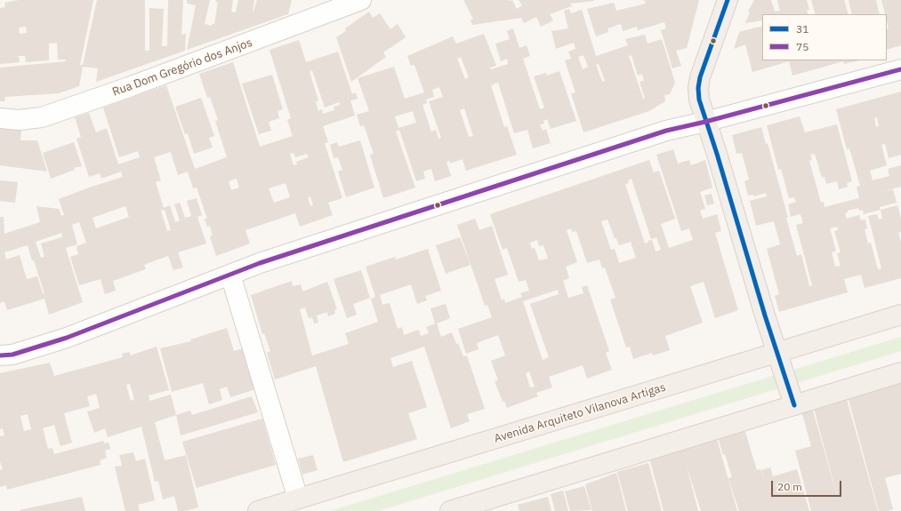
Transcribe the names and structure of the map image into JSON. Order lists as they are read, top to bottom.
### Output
{
  "streets": {
    "main road": ["Avenida Arquiteto Vilanova Artigas"],
    "street": ["Rua Dom Gregório dos Anjos"]
  },
  "lines": ["transit line 31", "transit line 75"],
  "legend": ["31", "75"],
  "scale_bar": "20 m"
}
